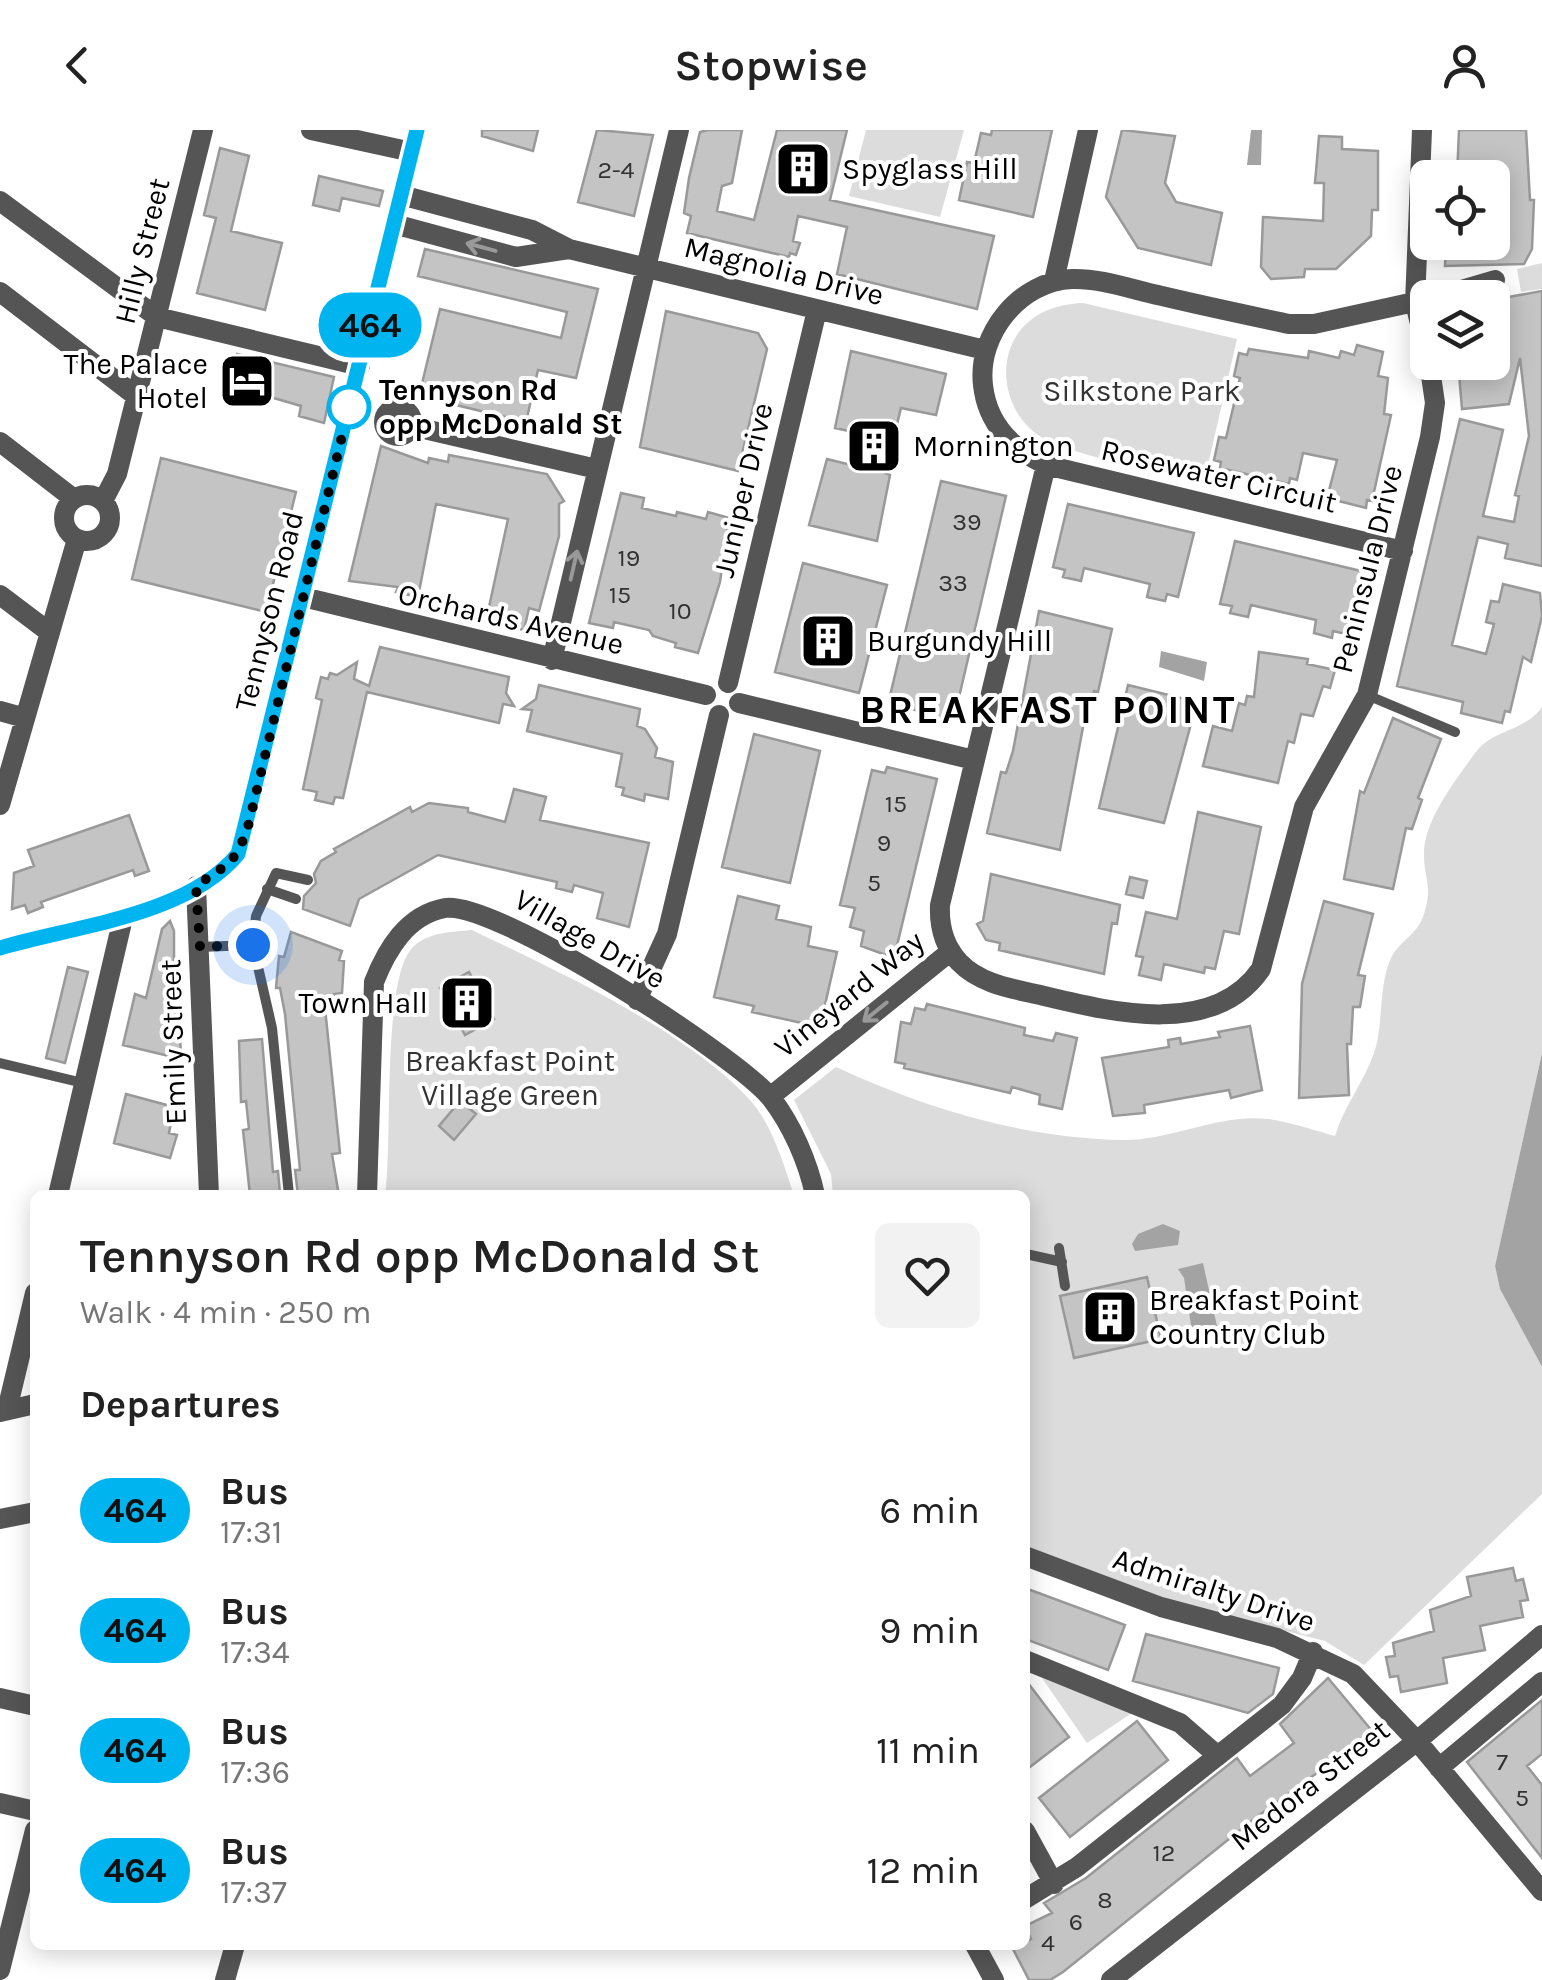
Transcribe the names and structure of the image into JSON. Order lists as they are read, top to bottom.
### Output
{
  "streets": {
    "street": [
      "Hilly Street",
      "Magnolia Drive",
      "Rosewater Circuit",
      "Juniper Drive",
      "Peninsula Drive",
      "Tennyson Road",
      "Orchards Avenue",
      "Village Drive",
      "Vineyard Way",
      "Emily Street",
      "Admiralty Drive",
      "Medora Street"
    ]
  },
  "crossings": [
    ["Magnolia Drive", "Rosewater Circuit"],
    ["Magnolia Drive", "Juniper Drive"],
    ["Magnolia Drive", "Tennyson Road"],
    ["Rosewater Circuit", "Peninsula Drive"],
    ["Rosewater Circuit", "Vineyard Way"],
    ["Juniper Drive", "Orchards Avenue"],
    ["Peninsula Drive", "Vineyard Way"],
    ["Tennyson Road", "Orchards Avenue"],
    ["Tennyson Road", "Emily Street"],
    ["Village Drive", "Vineyard Way"],
    ["Admiralty Drive", "Medora Street"]
  ],
  "districts": ["BREAKFAST POINT"],
  "parks": ["Silkstone Park", "Breakfast Point Village Green"],
  "places": {
    "building": [
      "Spyglass Hill",
      "Mornington",
      "Burgundy Hill",
      "Town Hall",
      "Breakfast Point Country Club"
    ],
    "hotel": ["The Palace Hotel"],
    "other": ["Tennyson Rd opp McDonald St"]
  },
  "lines": ["bus line 464"],
  "house_numbers": [
    "2-4",
    "39",
    "19",
    "33",
    "15",
    "10",
    "15",
    "9",
    "5",
    "7",
    "5",
    "12",
    "8",
    "6",
    "4"
  ],
  "page": {
    "header": "Stopwise",
    "on_map": "464",
    "heading": [
      ["Tennyson Rd opp McDonald St", "Walk · 4 min · 250 m"],
      "Departures"
    ],
    "list": [
      {
        "mark": "464",
        "name": "Bus",
        "note": "17:31",
        "value": "6 min"
      },
      {
        "mark": "464",
        "name": "Bus",
        "note": "17:34",
        "value": "9 min"
      },
      {
        "mark": "464",
        "name": "Bus",
        "note": "17:36",
        "value": "11 min"
      },
      {
        "mark": "464",
        "name": "Bus",
        "note": "17:37",
        "value": "12 min"
      }
    ]
  }
}
